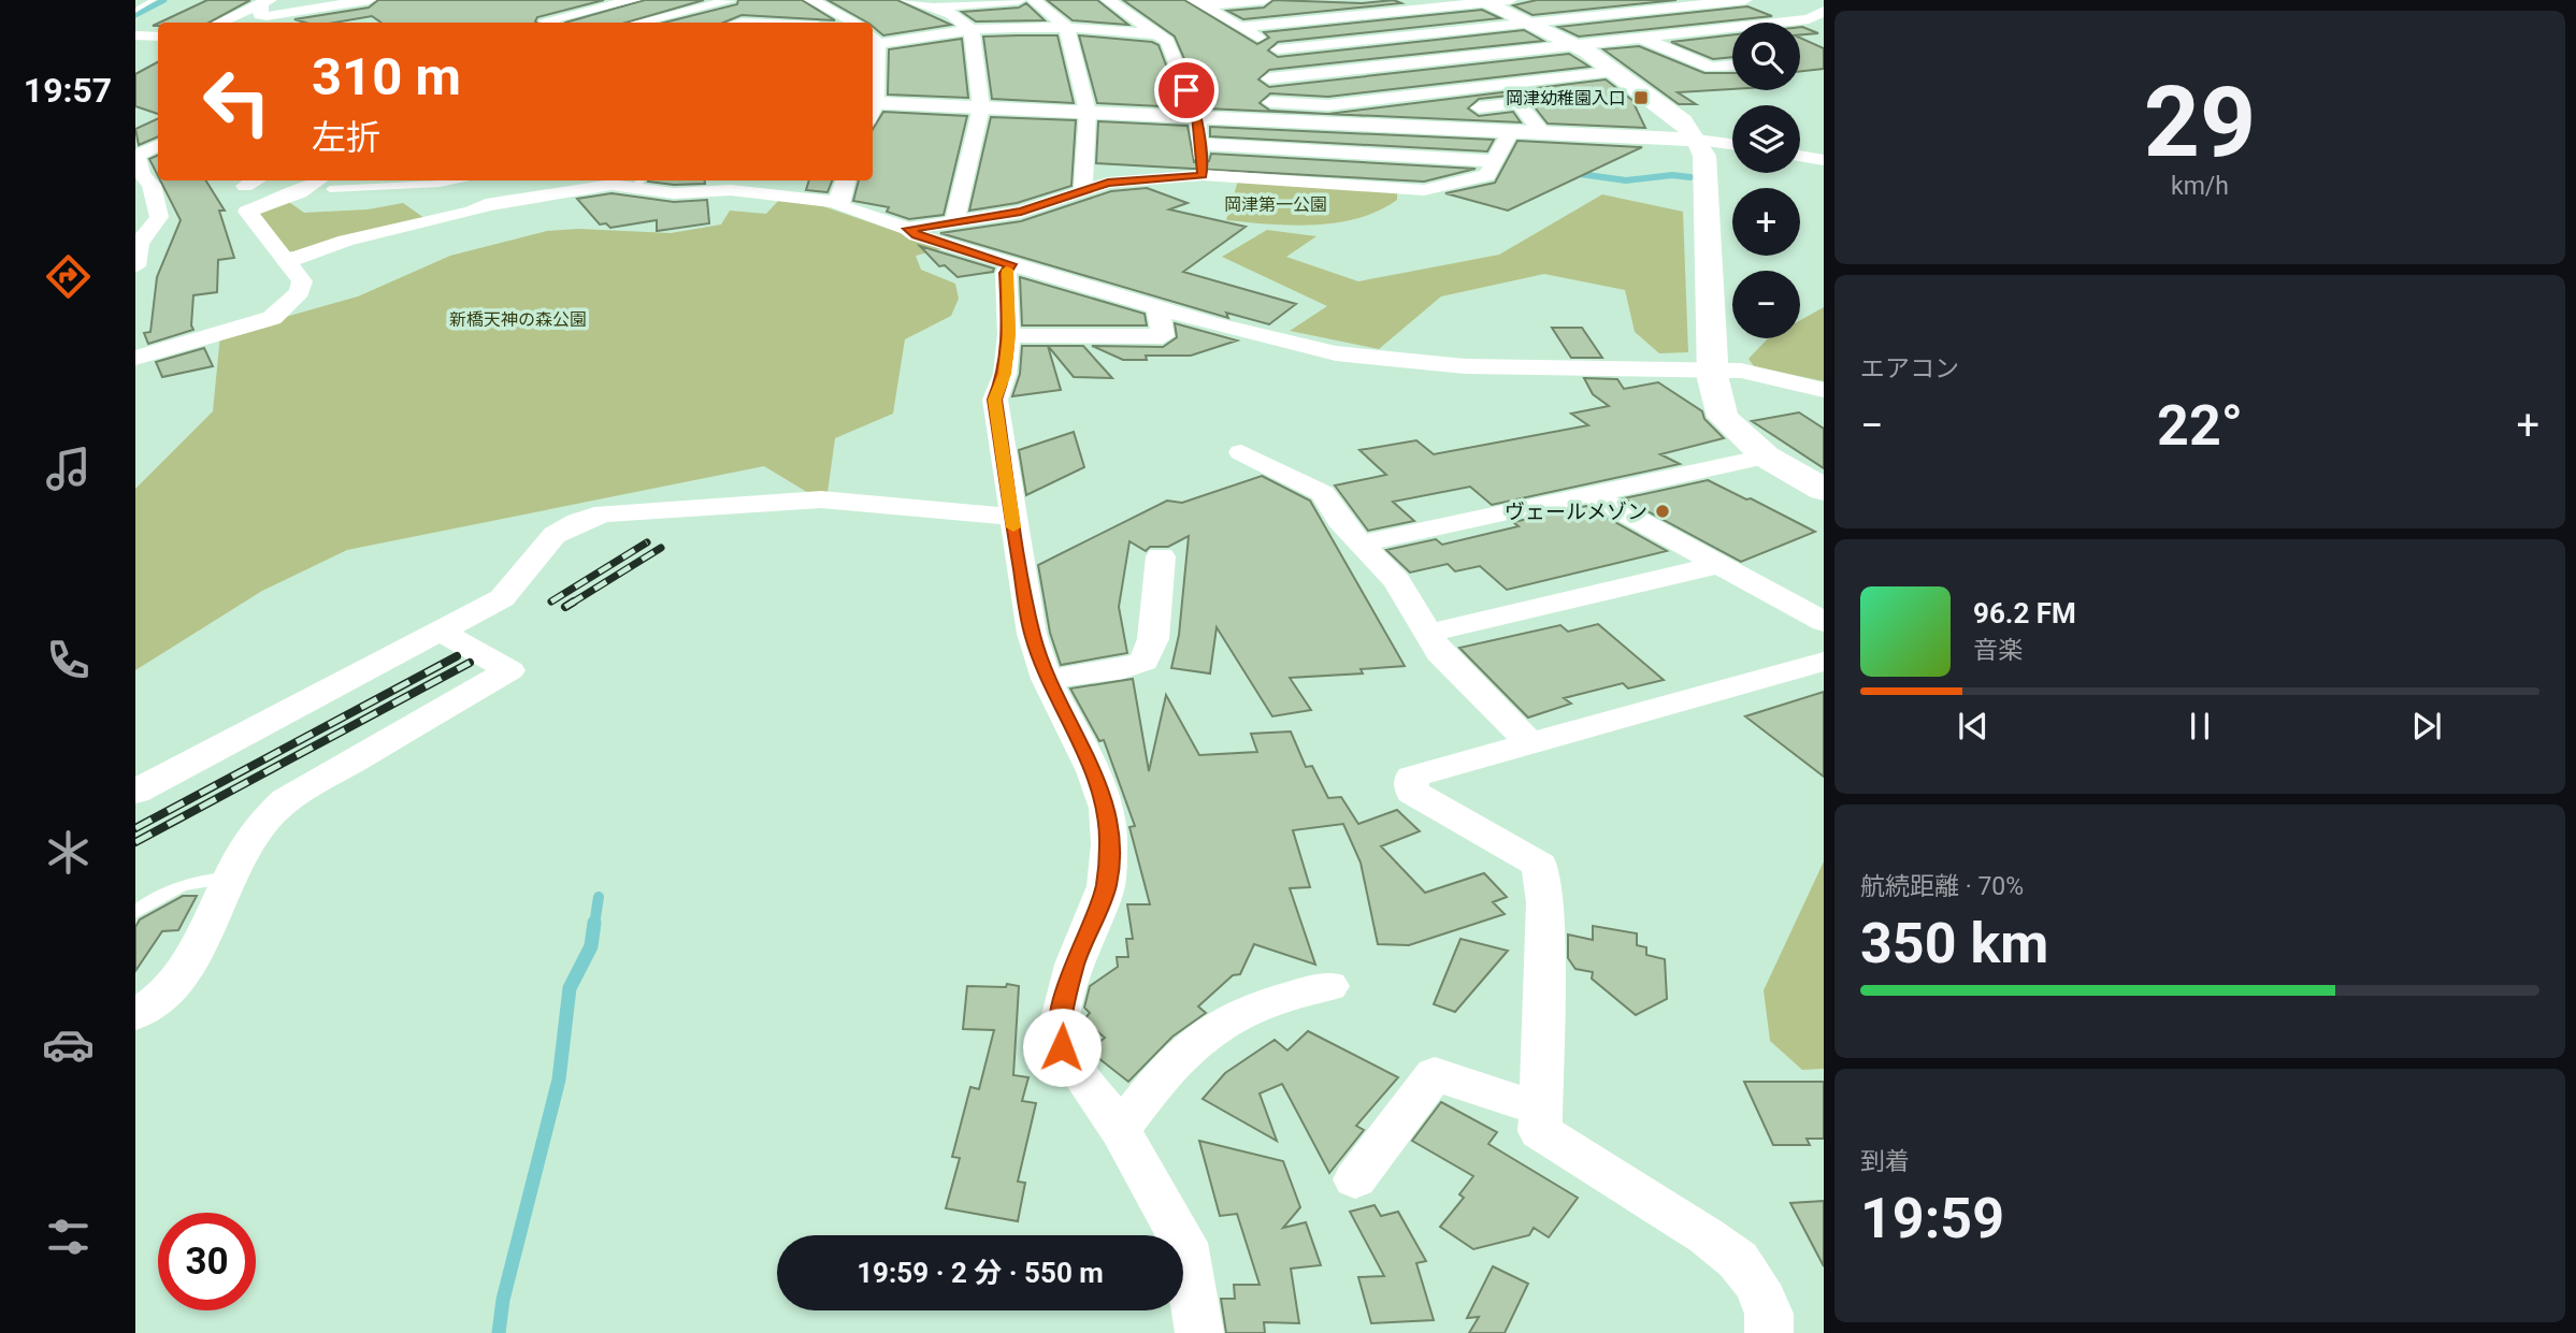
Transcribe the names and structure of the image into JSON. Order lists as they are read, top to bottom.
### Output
{
  "parks": ["岡津第一公園", "新橋天神の森公園"],
  "places": {
    "transit": ["岡津幼稚園入口"],
    "other": ["ヴェールメゾン"]
  },
  "page": {
    "tabs": "19:57",
    "tile": [
      ["29", "km/h"],
      "エアコン",
      ["航続距離 · 70%", "350 km"],
      ["到着", "19:59"]
    ],
    "map_buttons": ["+", "−"],
    "turn": ["310 m", "左折"],
    "heat": ["−", "22°", "+"],
    "song": ["96.2 FM", "音楽"],
    "limit": "30",
    "trip": "19:59 · 2 分 · 550 m"
  }
}
